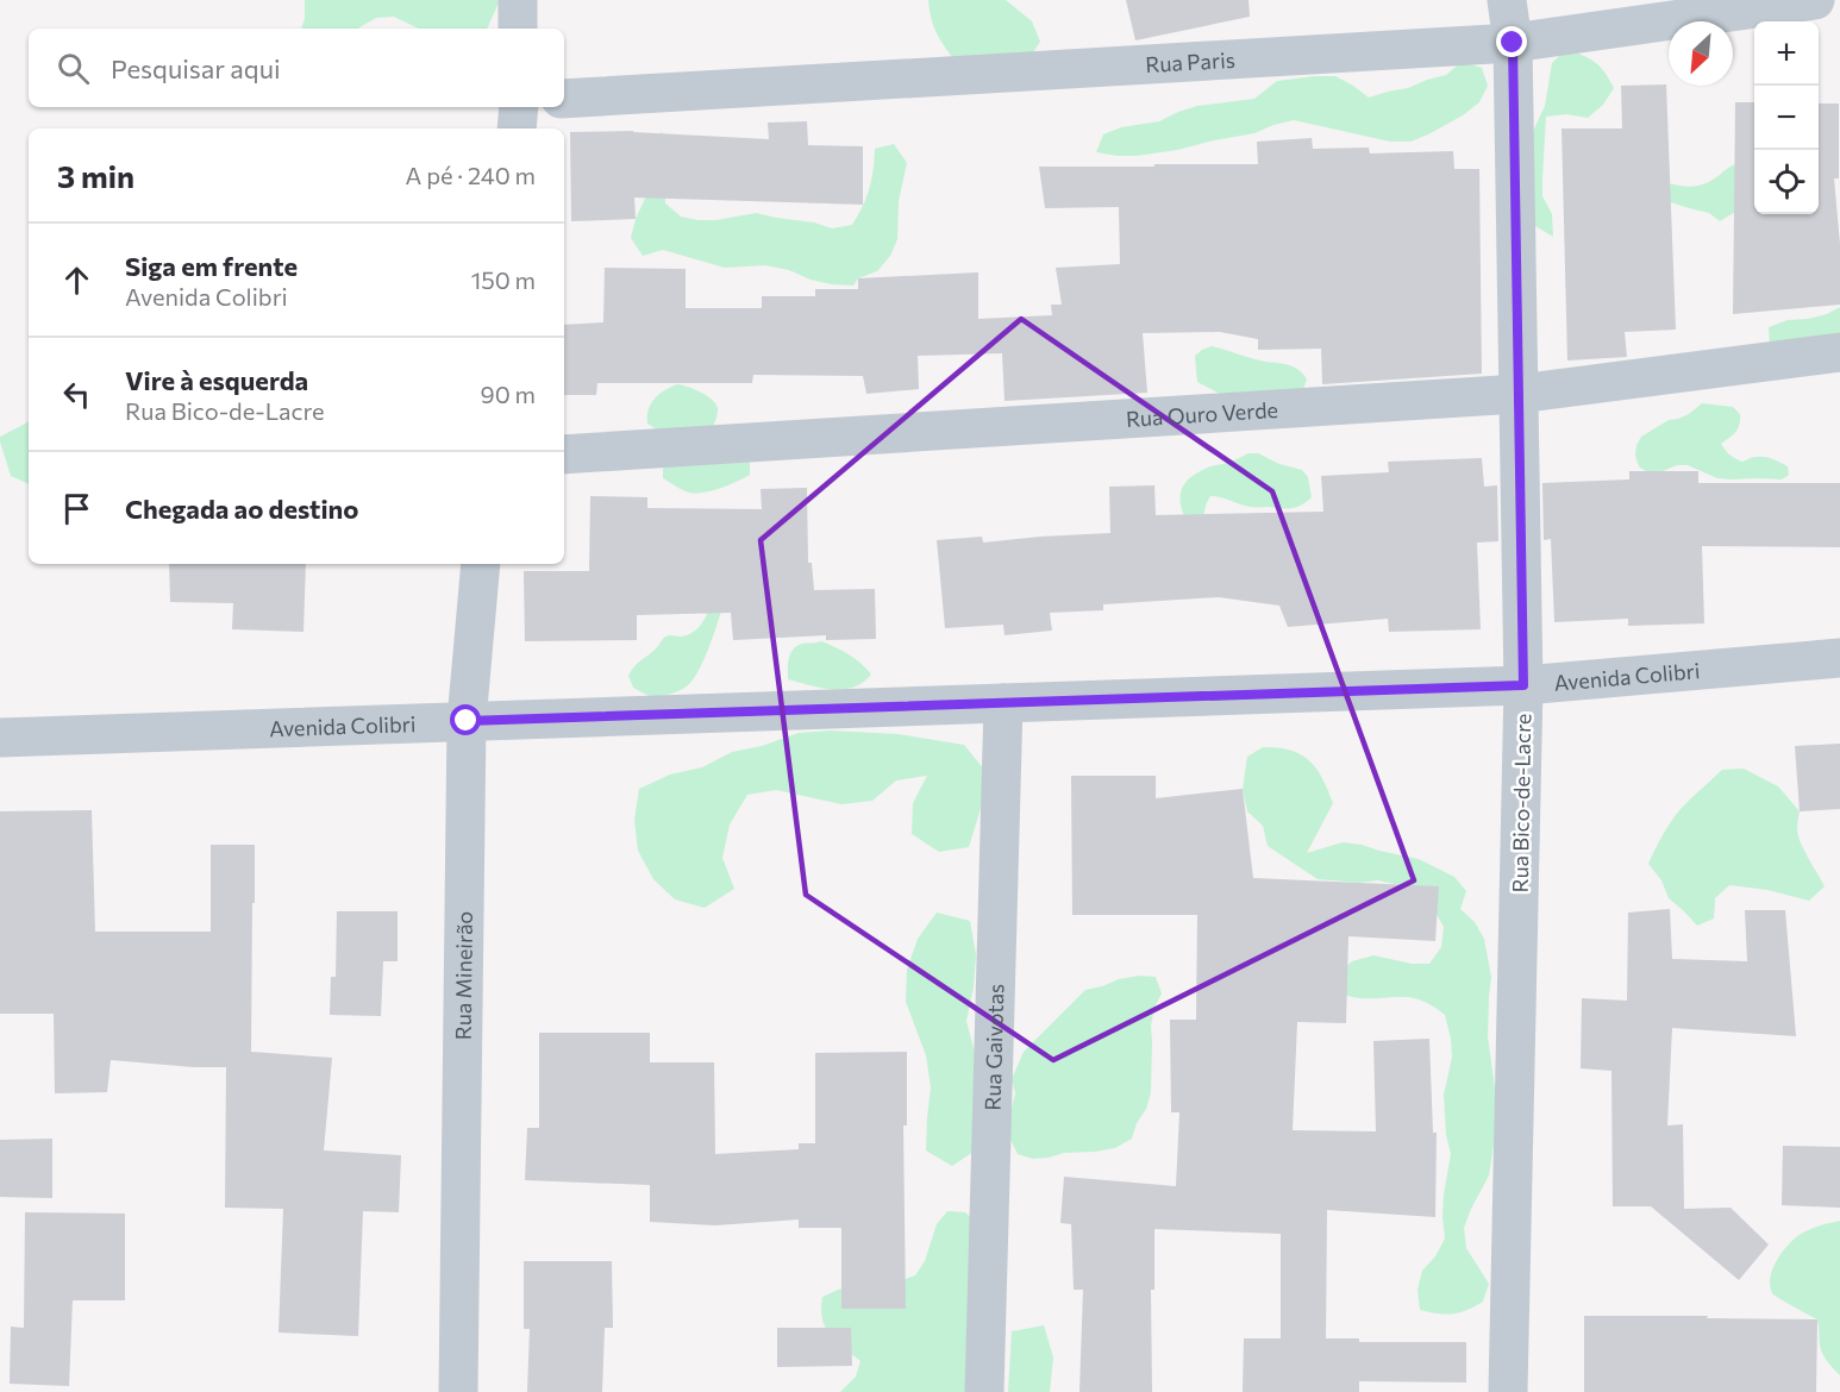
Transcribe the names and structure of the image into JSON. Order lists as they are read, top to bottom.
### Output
{
  "streets": {
    "street": [
      "Rua Paris",
      "Rua Ouro Verde",
      "Avenida Colibri",
      "Rua Bico-de-Lacre",
      "Rua Mineirão",
      "Rua Gaivotas"
    ]
  },
  "crossings": [
    ["Rua Paris", "Rua Bico-de-Lacre"],
    ["Rua Ouro Verde", "Rua Bico-de-Lacre"],
    ["Avenida Colibri", "Rua Bico-de-Lacre"],
    ["Avenida Colibri", "Rua Mineirão"],
    ["Avenida Colibri", "Rua Gaivotas"]
  ],
  "north": "bottom left",
  "page": {
    "map_buttons": ["+", "−"],
    "search": "Pesquisar aqui",
    "heading": ["3 min", "A pé · 240 m"],
    "list": [
      ["Siga em frente", "Avenida Colibri", "150 m"],
      ["Vire à esquerda", "Rua Bico-de-Lacre", "90 m"],
      "Chegada ao destino"
    ]
  }
}
